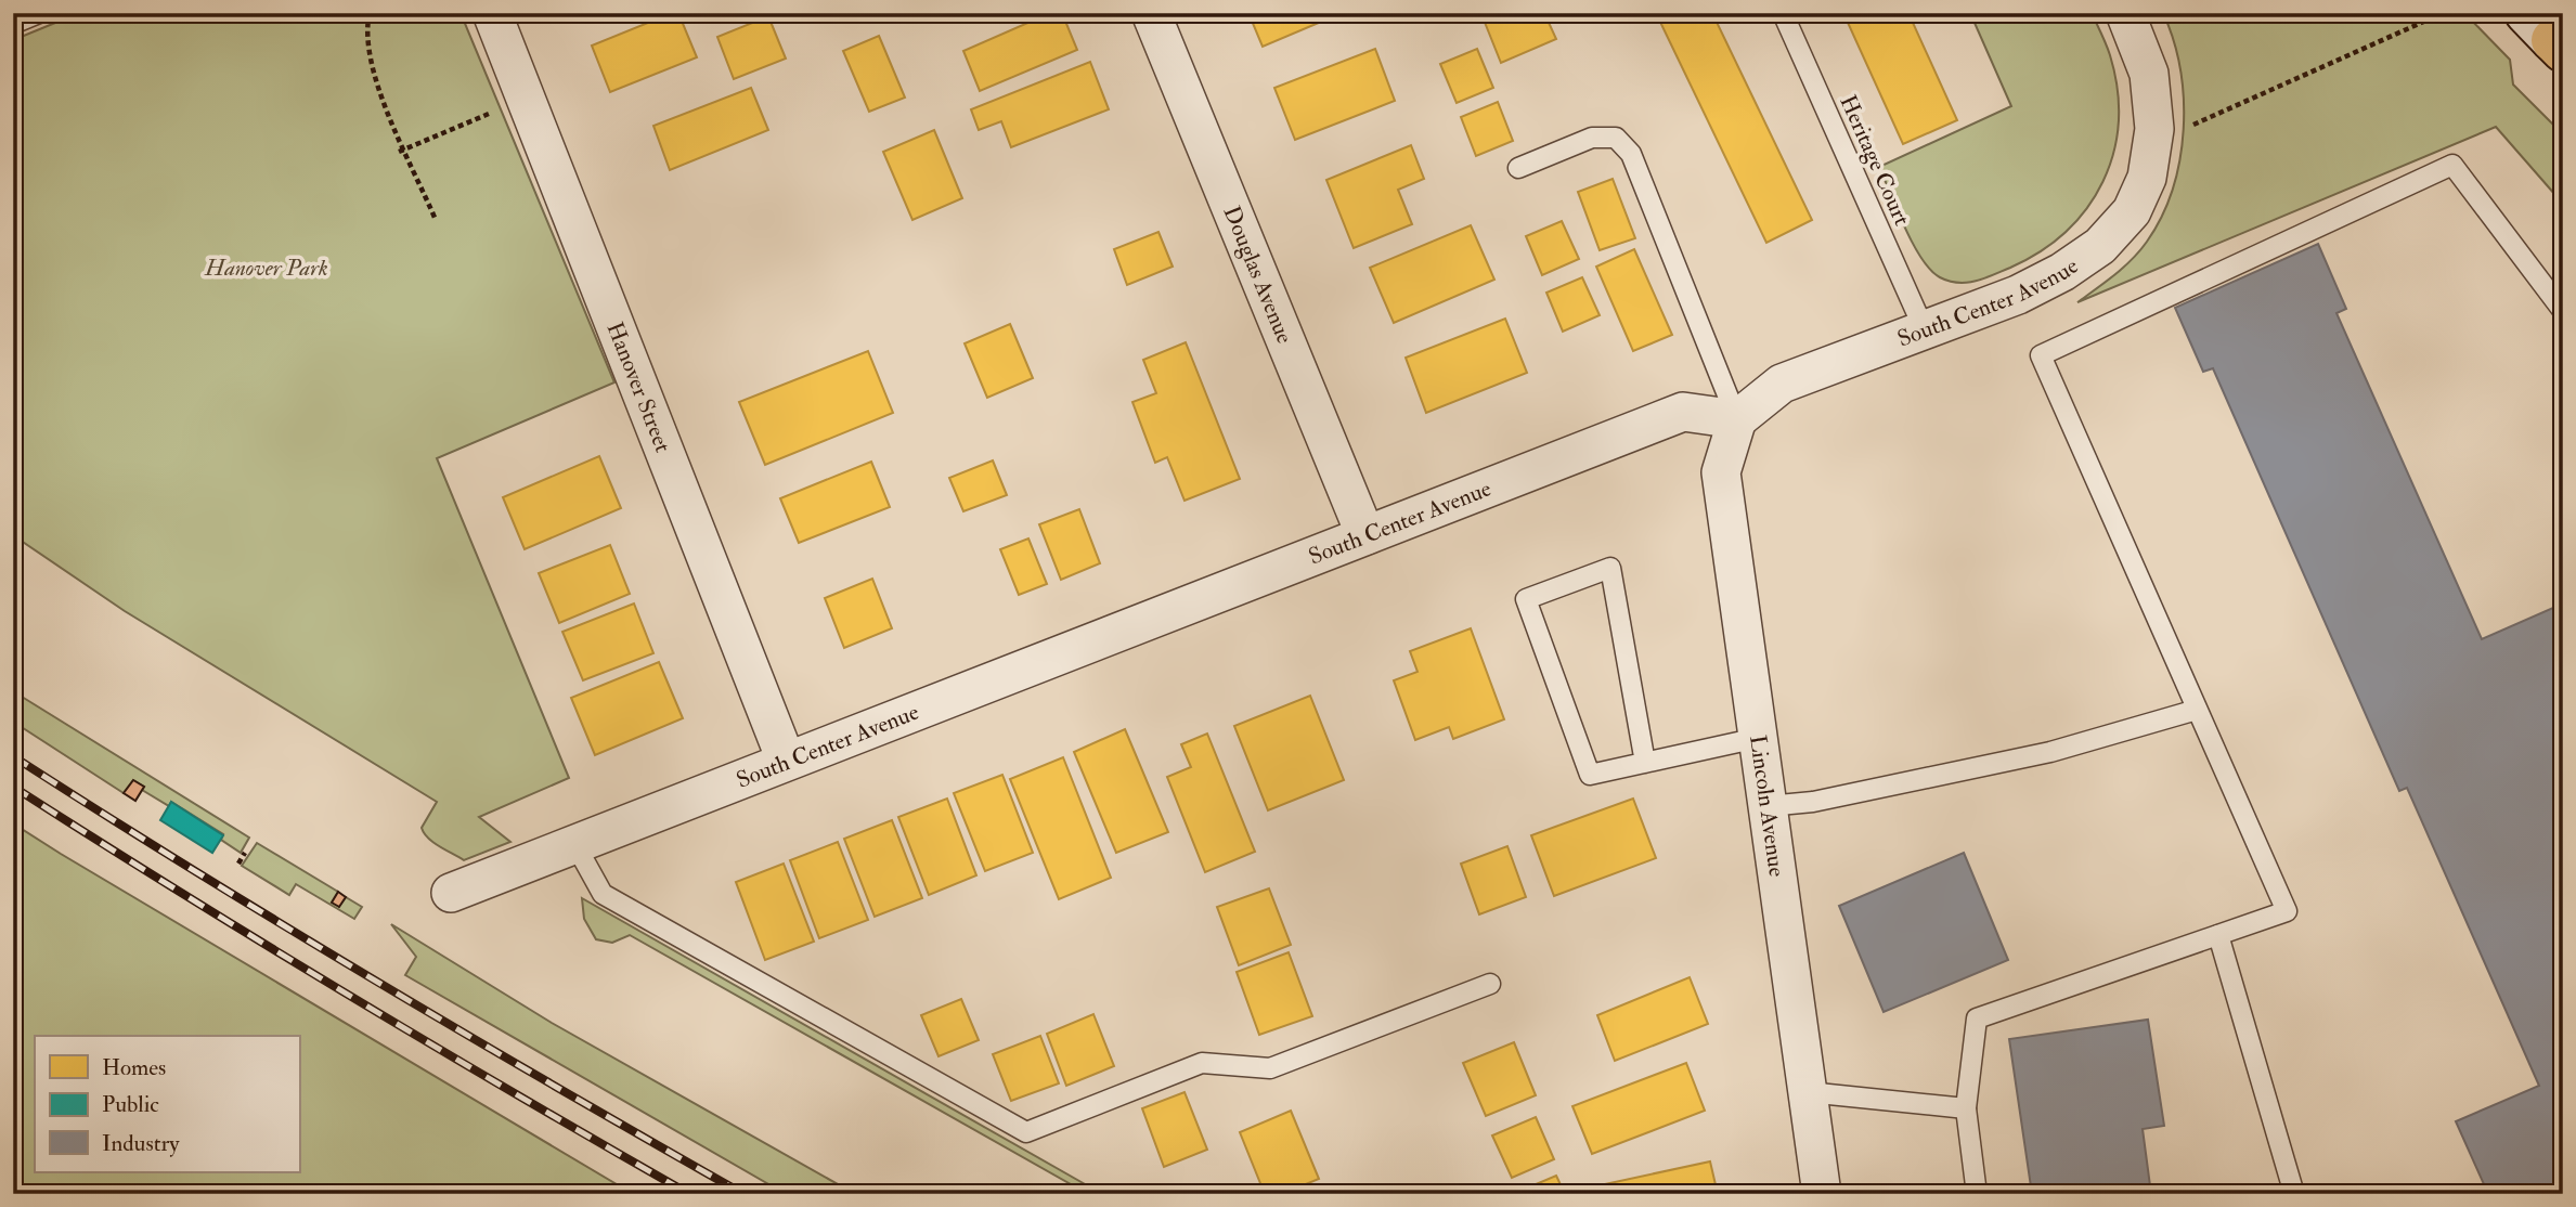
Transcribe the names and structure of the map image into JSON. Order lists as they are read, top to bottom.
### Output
{
  "streets": {
    "street": [
      "Douglas Avenue",
      "South Center Avenue",
      "Hanover Street",
      "Lincoln Avenue"
    ],
    "lane": ["Heritage Court"]
  },
  "crossings": [
    ["Heritage Court", "South Center Avenue"],
    ["Douglas Avenue", "South Center Avenue"],
    ["South Center Avenue", "Hanover Street"],
    ["South Center Avenue", "Lincoln Avenue"]
  ],
  "parks": ["Hanover Park"],
  "legend": ["Homes", "Public", "Industry"]
}
